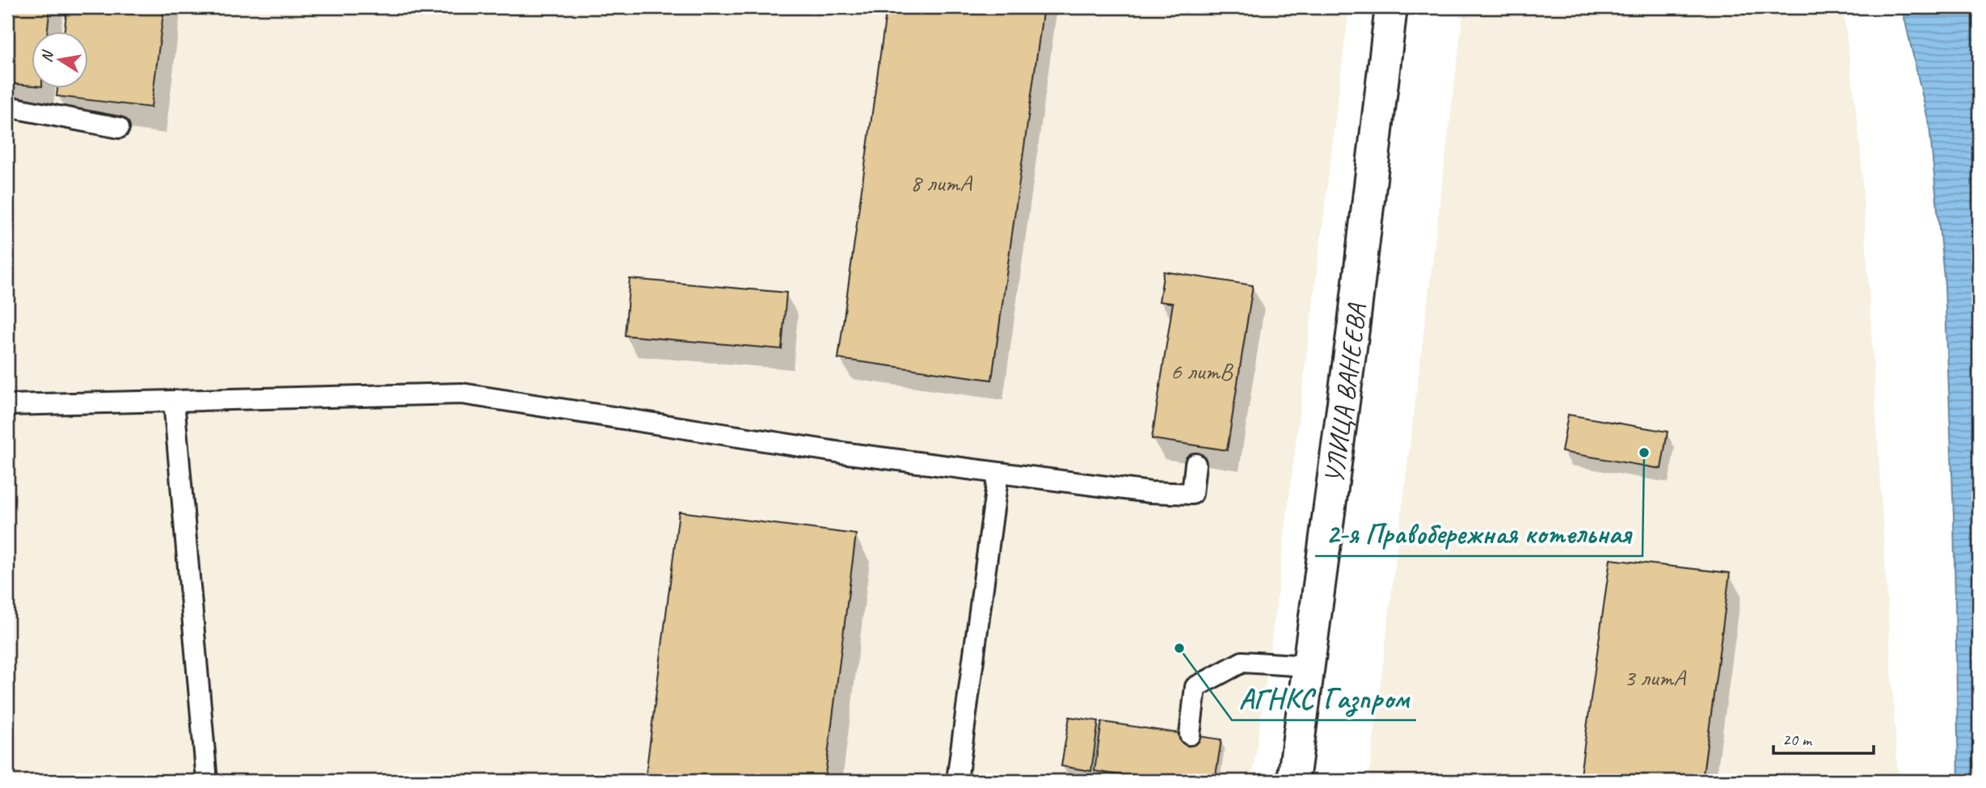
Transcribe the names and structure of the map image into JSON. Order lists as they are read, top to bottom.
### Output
{
  "streets": {
    "street": ["УЛИЦА ВАНЕЕВА"]
  },
  "places": ["2-я Правобережная котельная", "АГНКС Газпром"],
  "house_numbers": ["8 литА", "6 литВ", "3 литА"],
  "scale_bar": "20 m",
  "north": "left"
}
